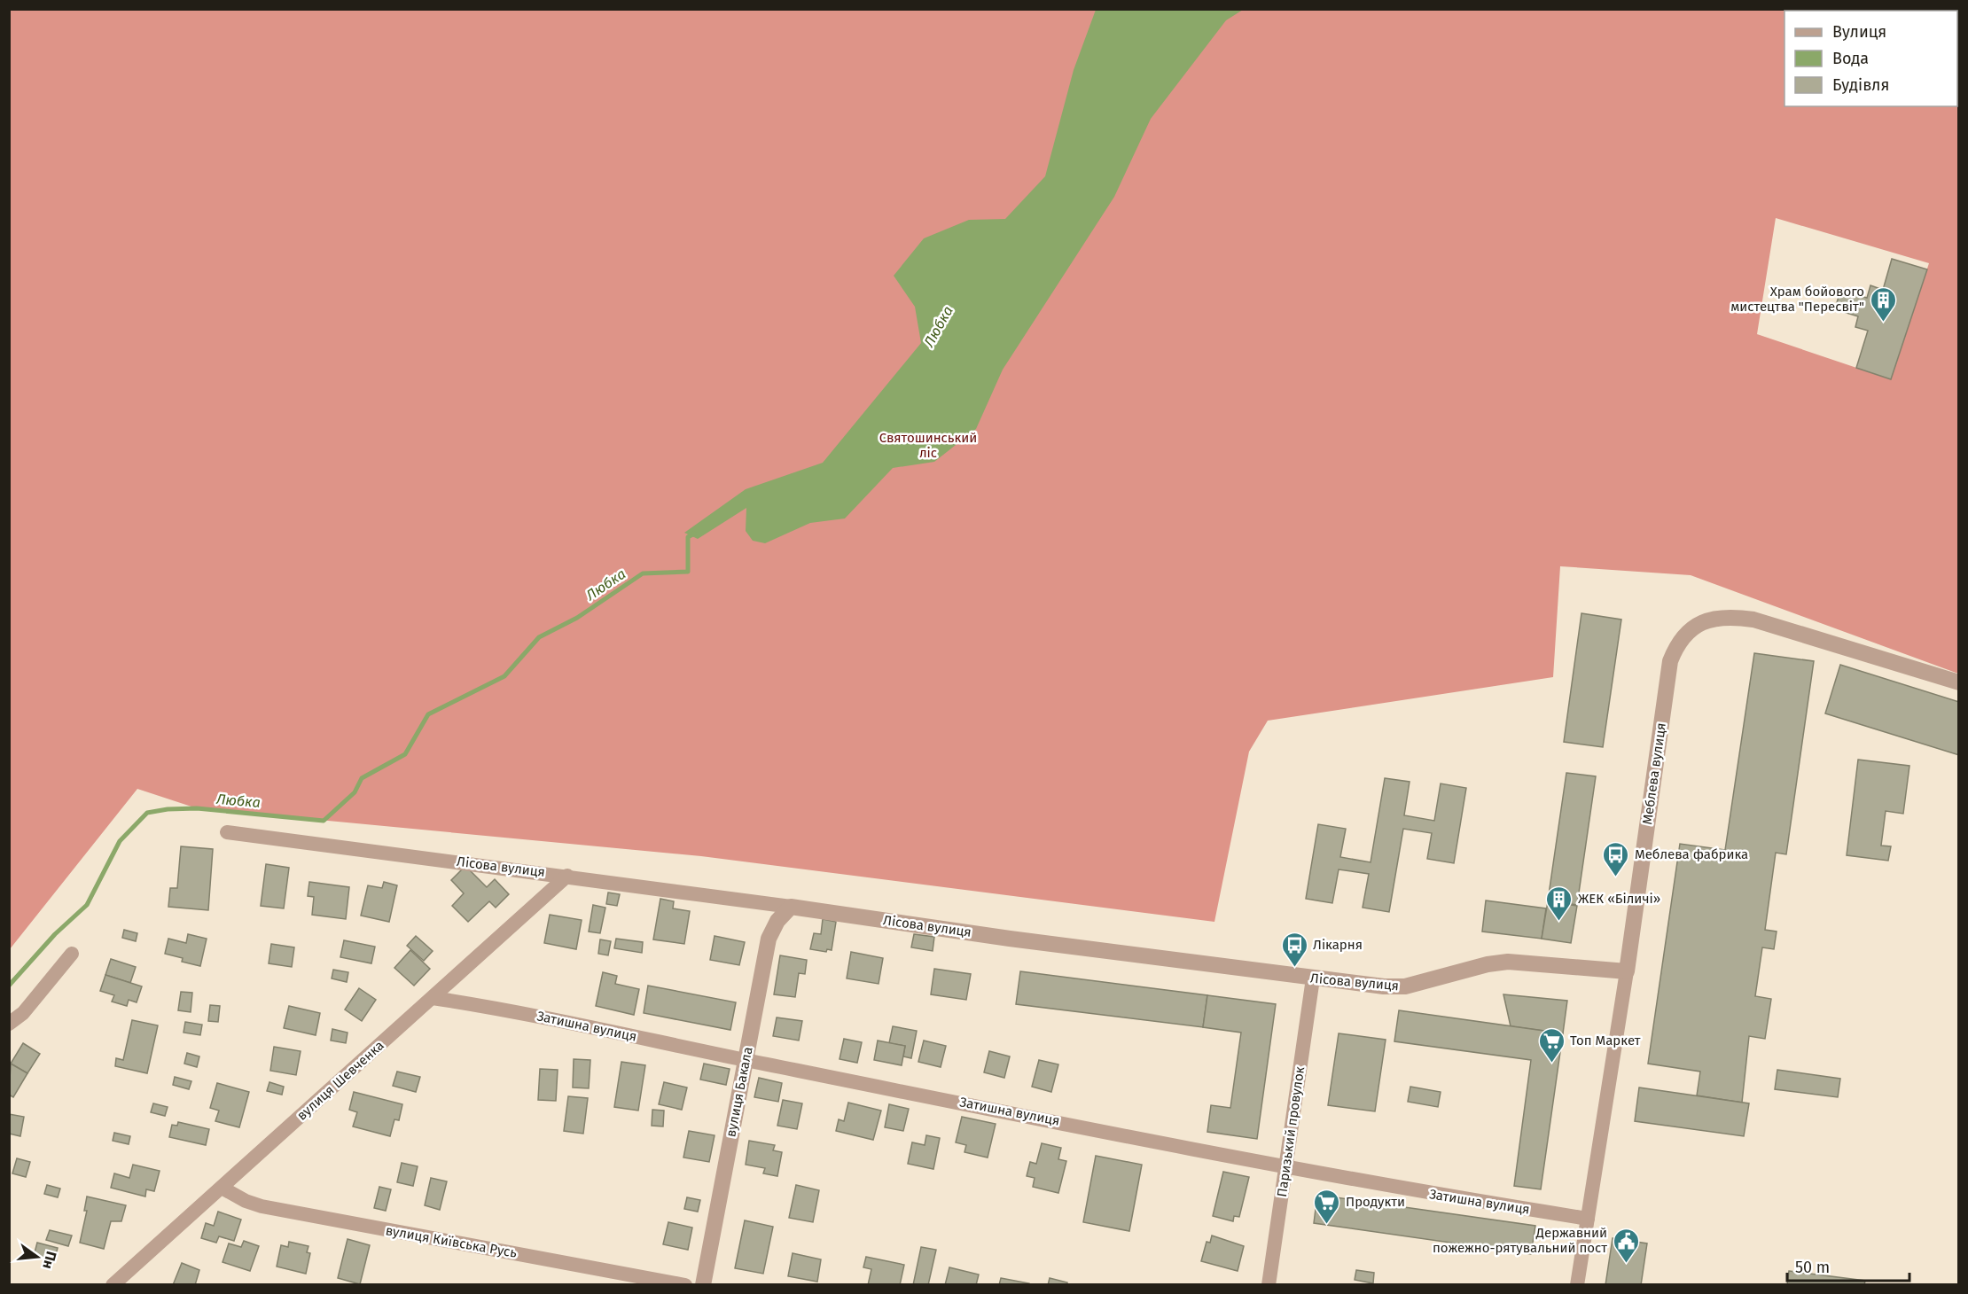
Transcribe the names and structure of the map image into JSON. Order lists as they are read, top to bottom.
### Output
{
  "streets": {
    "street": [
      "Меблева вулиця",
      "Лісова вулиця",
      "Затишна вулиця",
      "вулиця Шевченка",
      "вулиця Бакала",
      "Паризький провулок",
      "вулиця Київська Русь"
    ]
  },
  "crossings": [
    ["Меблева вулиця", "Лісова вулиця"],
    ["Меблева вулиця", "Затишна вулиця"],
    ["Лісова вулиця", "вулиця Шевченка"],
    ["Лісова вулиця", "вулиця Бакала"],
    ["Лісова вулиця", "Паризький провулок"],
    ["Затишна вулиця", "вулиця Шевченка"],
    ["Затишна вулиця", "вулиця Бакала"],
    ["Затишна вулиця", "Паризький провулок"],
    ["вулиця Шевченка", "вулиця Київська Русь"]
  ],
  "water": ["Любка"],
  "parks": ["Святошинський ліс"],
  "places": {
    "building": ["Храм бойового мистецтва \"Пересвіт\"", "ЖЕК «Біличі»"],
    "bus stop": ["Меблева фабрика", "Лікарня"],
    "supermarket": ["Топ Маркет", "Продукти"],
    "public building": ["Державний пожежно-рятувальний пост"]
  },
  "legend": ["Вулиця", "Вода", "Будівля"],
  "scale_bar": "50 m",
  "north": "right"
}
